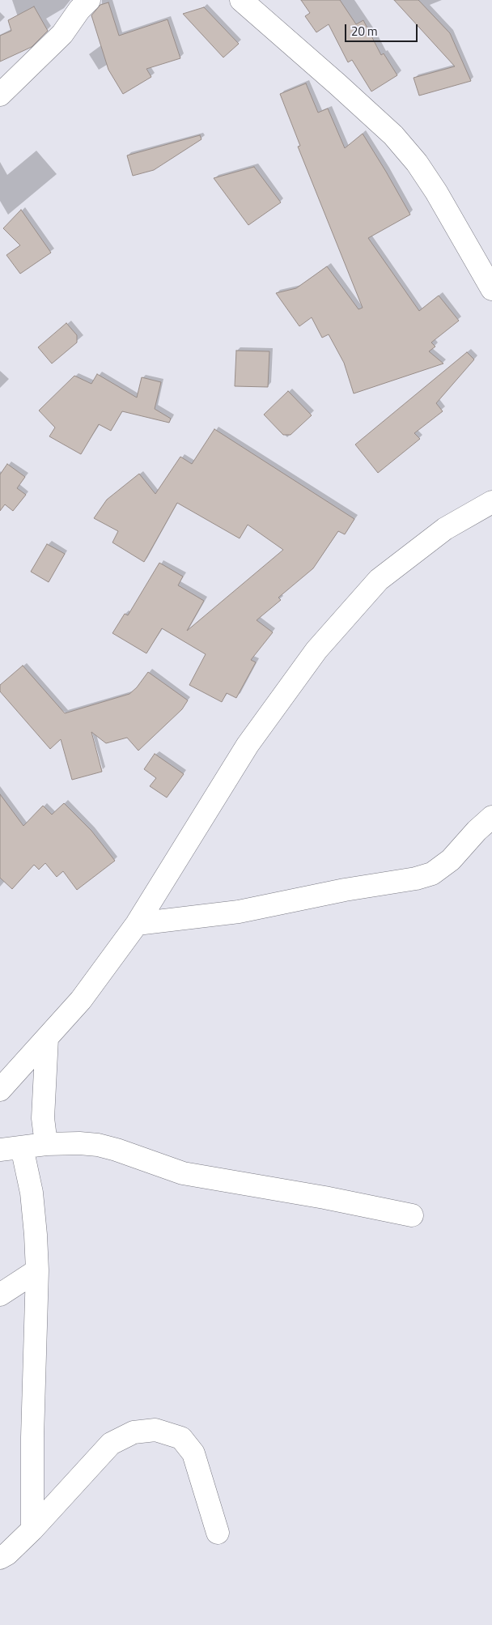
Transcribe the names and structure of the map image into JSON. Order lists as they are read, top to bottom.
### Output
{
  "scale_bar": "20 m"
}
